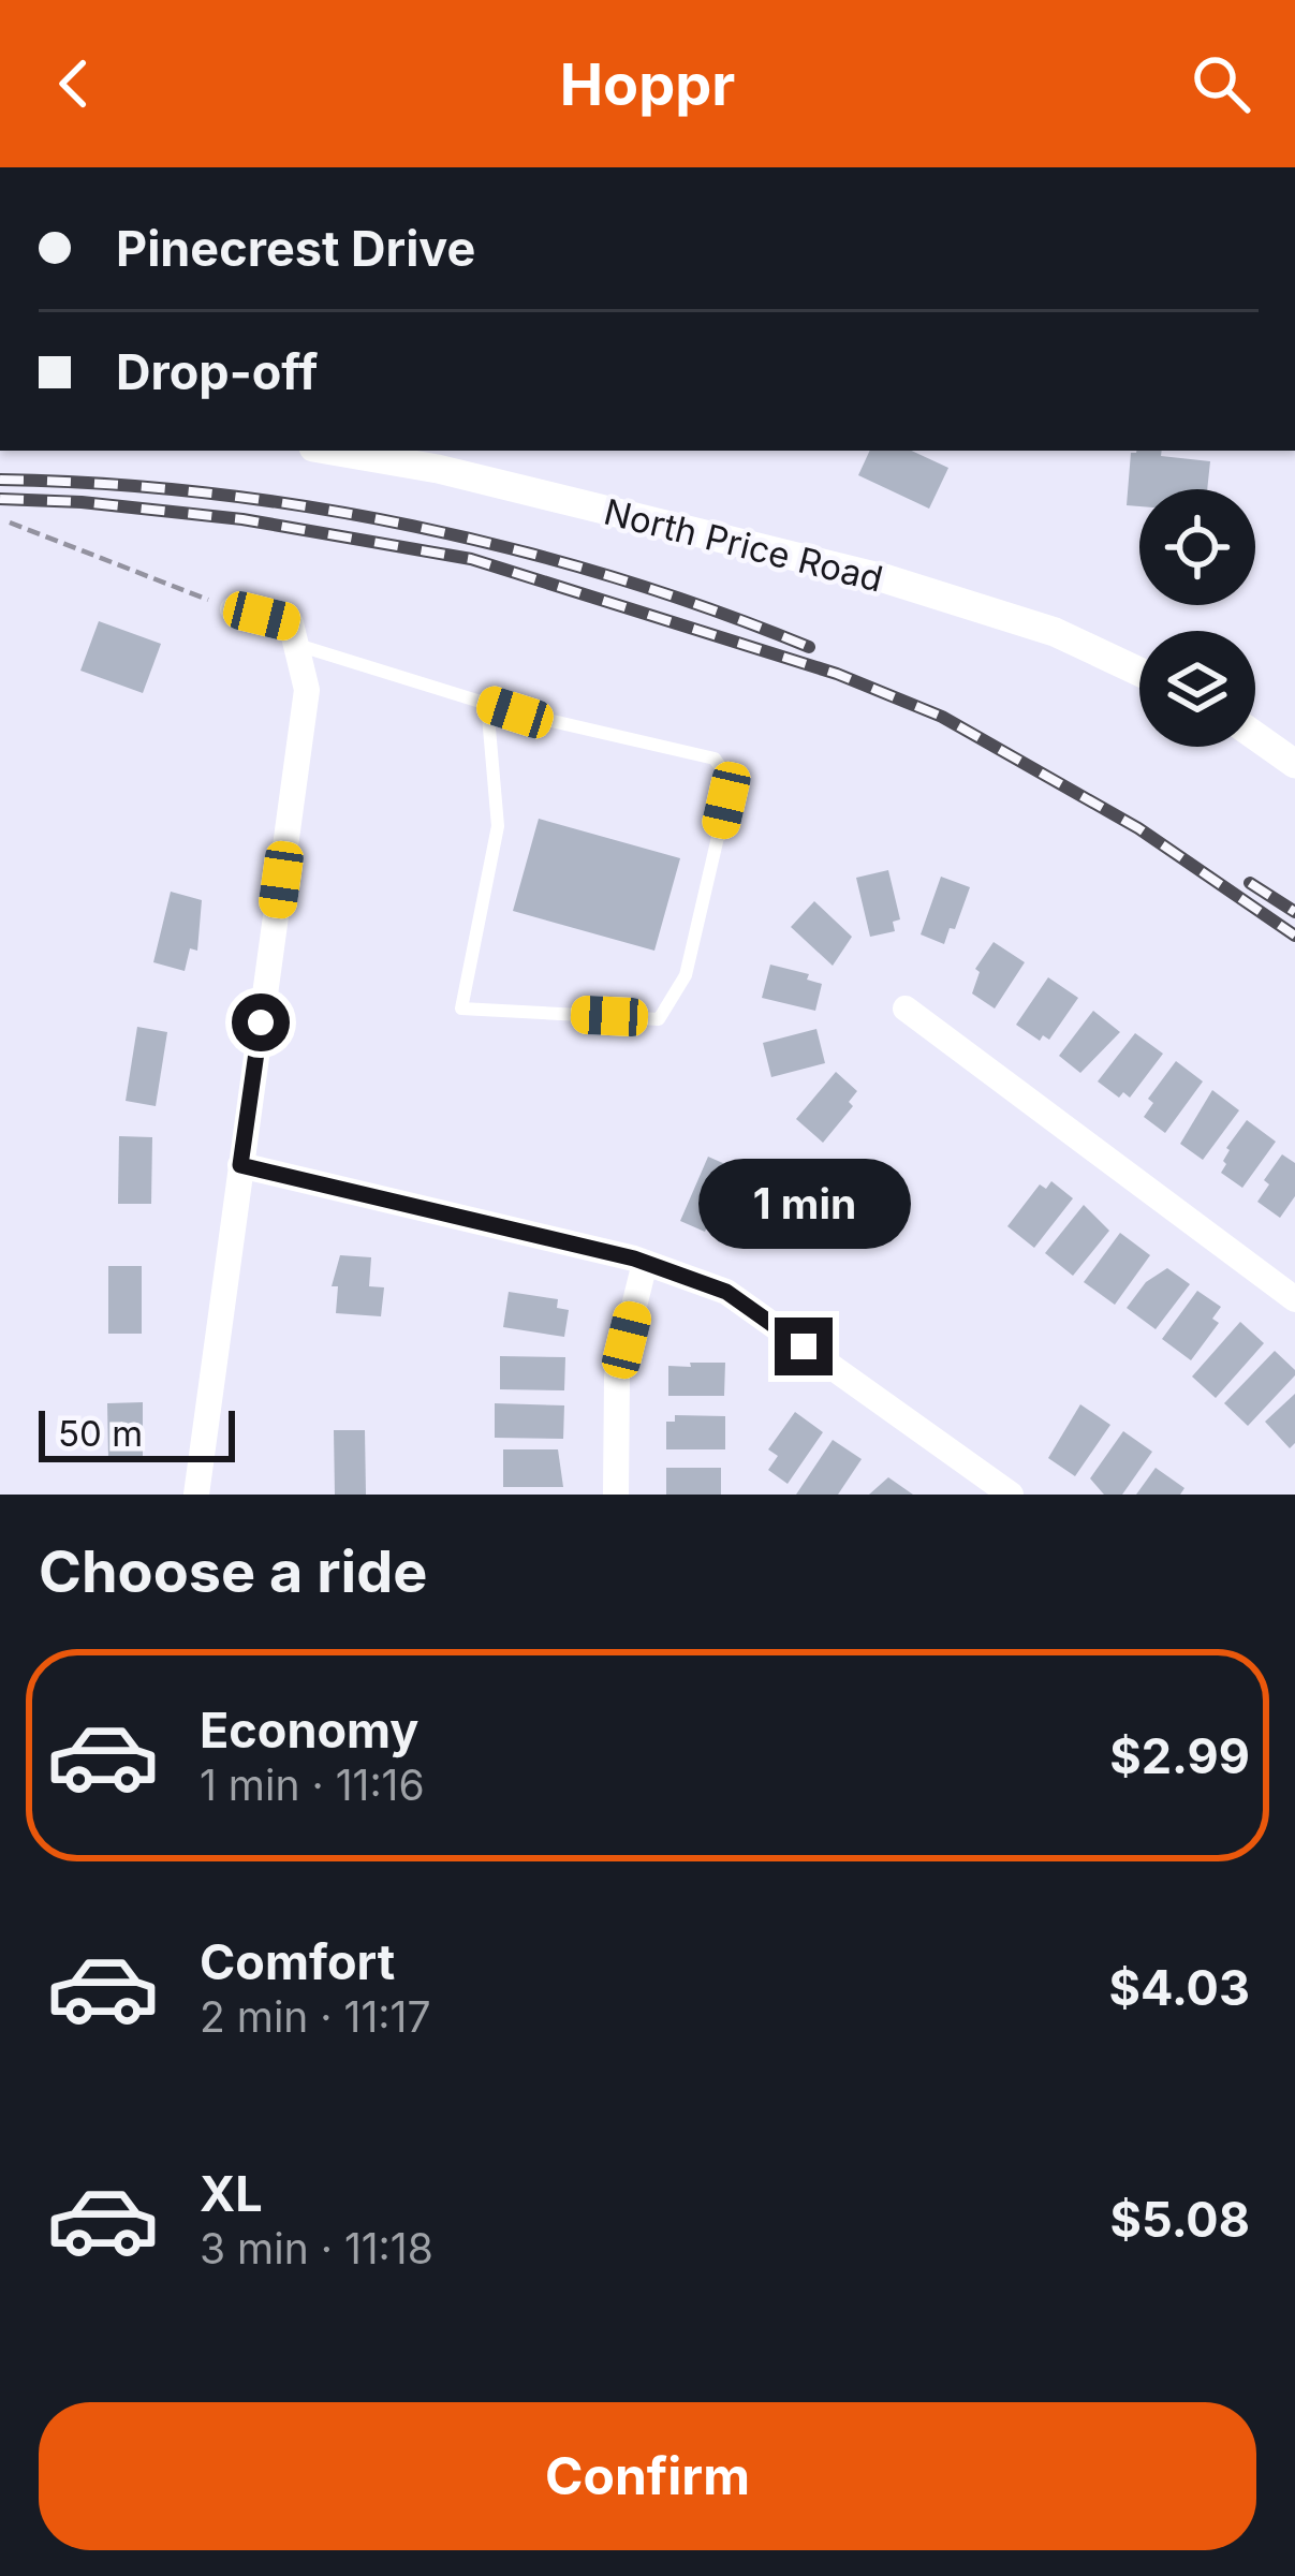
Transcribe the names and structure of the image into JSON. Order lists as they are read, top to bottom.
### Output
{
  "streets": {
    "street": ["North Price Road"]
  },
  "scale_bar": "50 m",
  "page": {
    "header": "Hoppr",
    "banner": ["Pinecrest Drive", "Drop-off"],
    "bubble": "1 min",
    "scale": "50 m",
    "heading": "Choose a ride",
    "list": [
      {
        "name": "Economy",
        "note": "1 min · 11:16",
        "value": "$2.99"
      },
      {
        "name": "Comfort",
        "note": "2 min · 11:17",
        "value": "$4.03"
      },
      {
        "name": "XL",
        "note": "3 min · 11:18",
        "value": "$5.08"
      }
    ],
    "buttons": "Confirm"
  }
}
